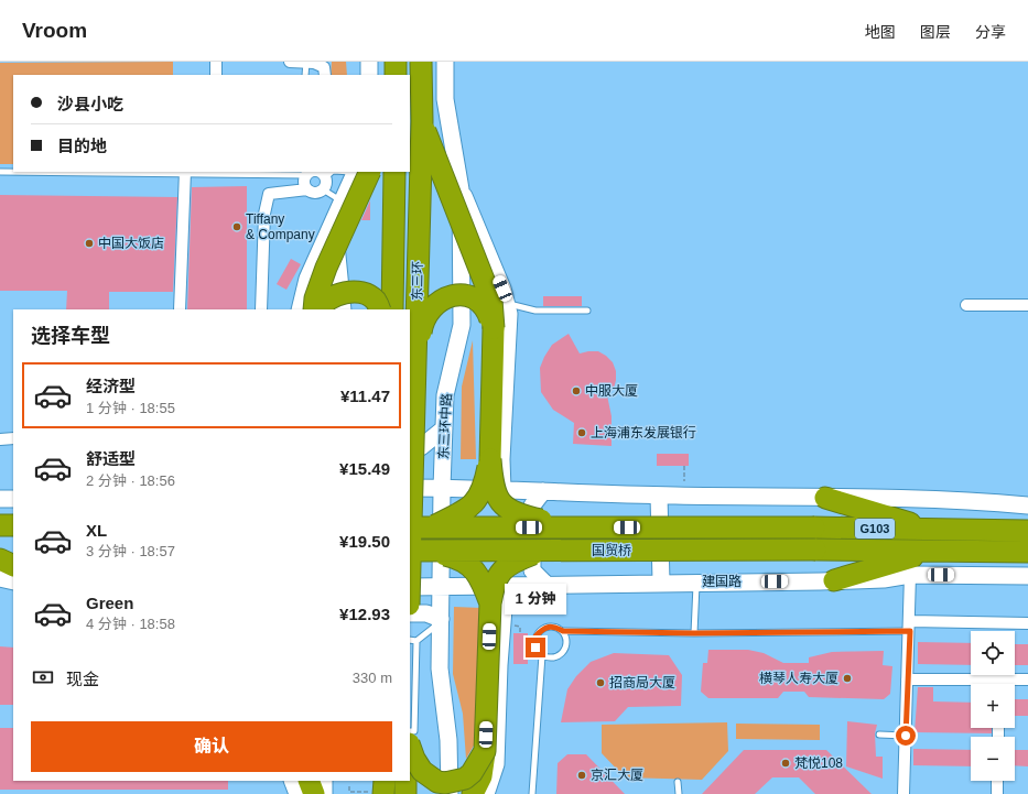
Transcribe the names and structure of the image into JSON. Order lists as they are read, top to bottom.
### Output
{
  "streets": {
    "highway": ["东三环", "G103", "国贸桥"],
    "street": ["东三环中路", "建国路"]
  },
  "crossings": [
    ["东三环中路", "建国路"],
    ["G103", "国贸桥"]
  ],
  "places": [
    "Tiffany & Company",
    "中国大饭店",
    "中服大厦",
    "上海浦东发展银行",
    "横琴人寿大厦",
    "招商局大厦",
    "梵悦108",
    "京汇大厦"
  ],
  "page": {
    "header": "Vroom",
    "nav": ["地图", "图层", "分享"],
    "banner": ["沙县小吃", "目的地"],
    "heading": "选择车型",
    "list": [
      {
        "name": "经济型",
        "note": "1 分钟 · 18:55",
        "value": "¥11.47"
      },
      {
        "name": "舒适型",
        "note": "2 分钟 · 18:56",
        "value": "¥15.49"
      },
      {
        "name": "XL",
        "note": "3 分钟 · 18:57",
        "value": "¥19.50"
      },
      {
        "name": "Green",
        "note": "4 分钟 · 18:58",
        "value": "¥12.93"
      }
    ],
    "bubble": "1 分钟",
    "map_buttons": ["+", "−"],
    "pay": ["现金", "330 m"],
    "buttons": "确认"
  }
}
